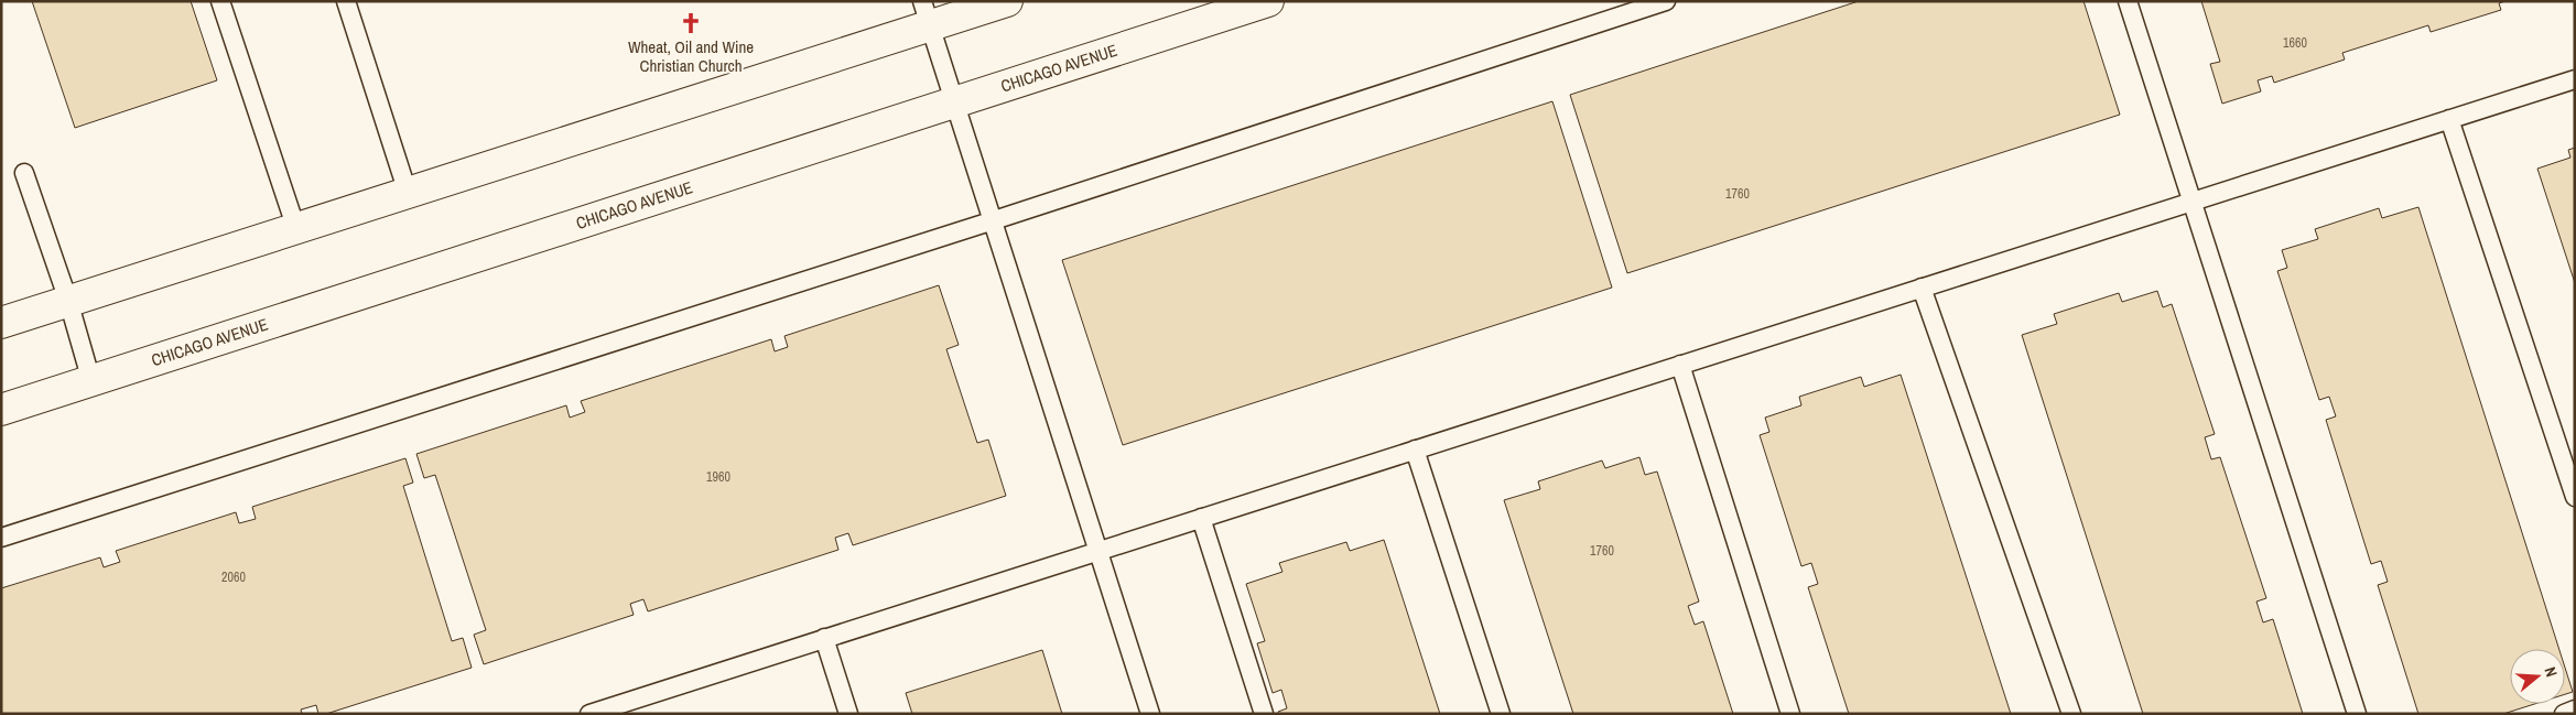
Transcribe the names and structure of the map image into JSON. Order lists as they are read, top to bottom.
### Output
{
  "streets": {
    "main road": ["CHICAGO AVENUE"]
  },
  "places": {
    "church": ["Wheat, Oil and Wine Christian Church"]
  },
  "house_numbers": [
    "1660",
    "1760",
    "1960",
    "1760",
    "2060"
  ],
  "north": "right"
}
